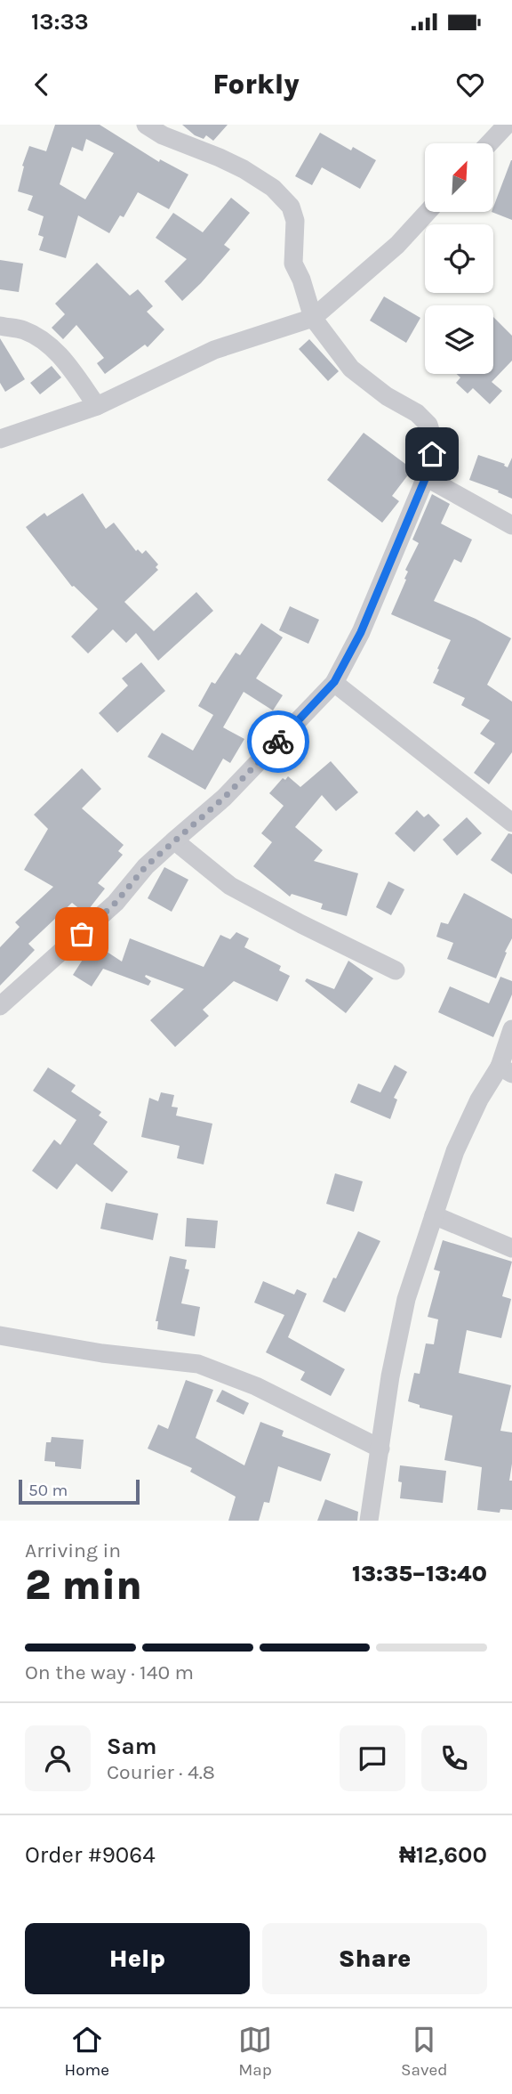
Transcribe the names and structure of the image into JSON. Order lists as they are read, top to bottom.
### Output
{
  "scale_bar": "50 m",
  "north": "top right",
  "page": {
    "status": "13:33",
    "header": "Forkly",
    "scale": "50 m",
    "heading": ["2 min", "Arriving in", "13:35–13:40"],
    "panel": [
      "Sam",
      "Courier · 4.8",
      "Order #9064",
      "₦12,600"
    ],
    "bar": "On the way · 140 m",
    "buttons": ["Help", "Share"],
    "tabs": ["Home", "Map", "Saved"]
  }
}
